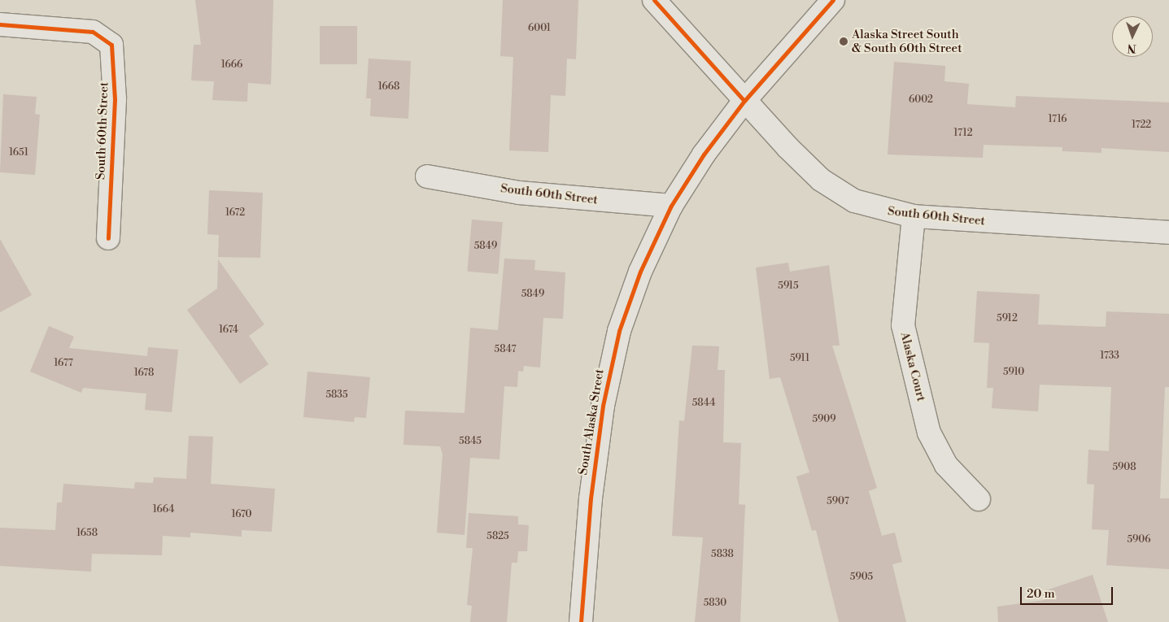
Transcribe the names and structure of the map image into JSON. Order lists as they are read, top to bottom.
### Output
{
  "streets": {
    "street": ["South 60th Street", "Alaska Court", "South Alaska Street"]
  },
  "crossings": [
    ["South 60th Street", "Alaska Court"],
    ["South 60th Street", "South Alaska Street"]
  ],
  "places": ["Alaska Street South & South 60th Street"],
  "house_numbers": [
    "6001",
    "1666",
    "1668",
    "6002",
    "1716",
    "1722",
    "1712",
    "1651",
    "1672",
    "5849",
    "5915",
    "5849",
    "5912",
    "1674",
    "5847",
    "1733",
    "5911",
    "1677",
    "5910",
    "1678",
    "5835",
    "5844",
    "5909",
    "5845",
    "5908",
    "5907",
    "1664",
    "1670",
    "1658",
    "5825",
    "5906",
    "5838",
    "5905",
    "5830"
  ],
  "scale_bar": "20 m",
  "north": "bottom"
}
